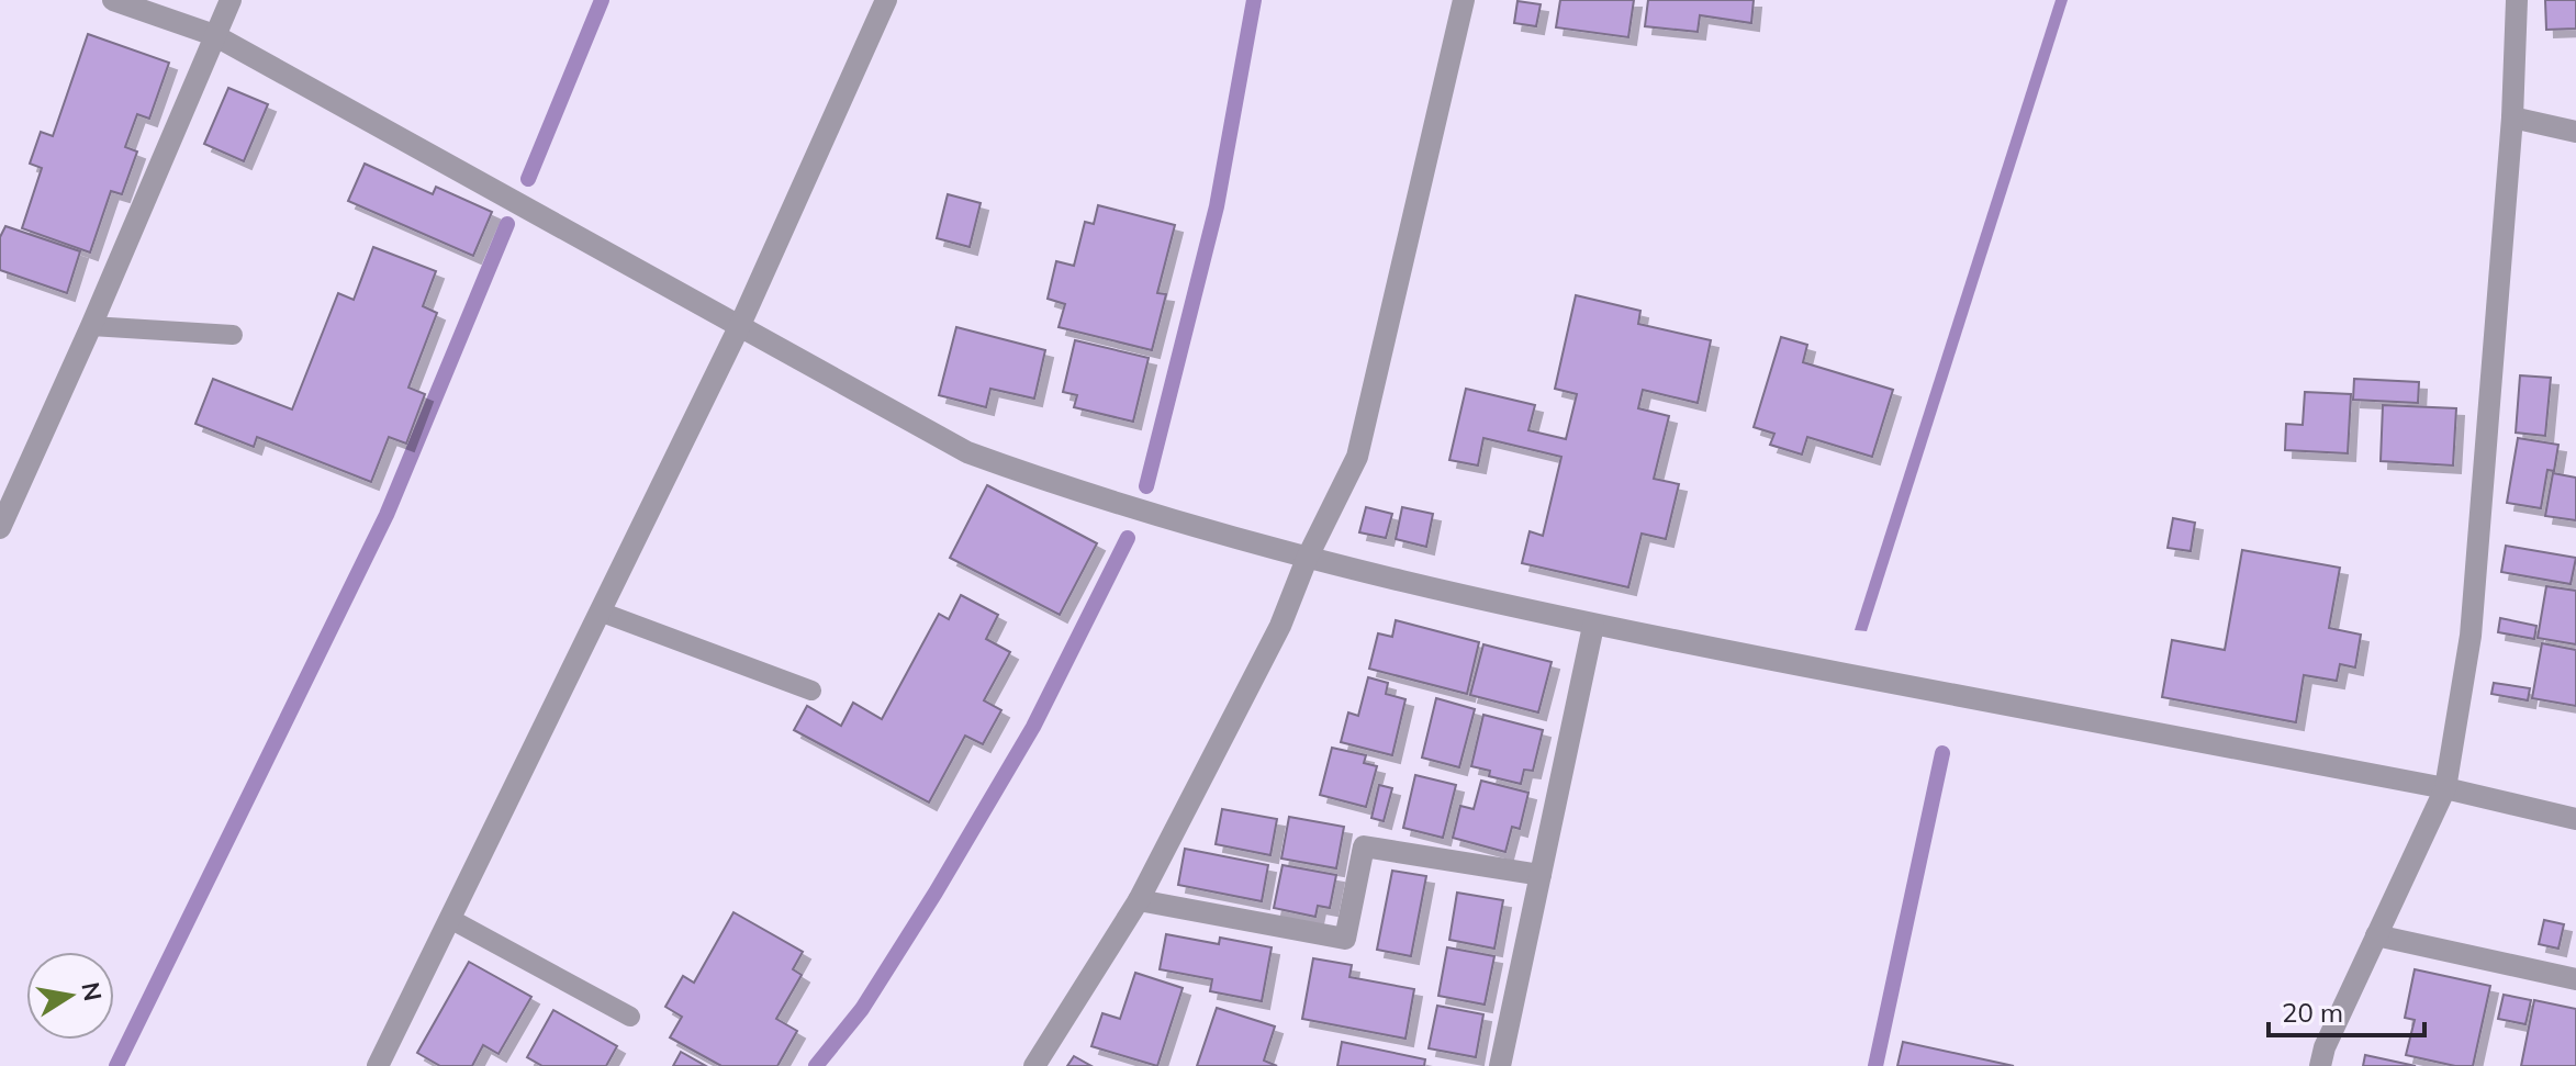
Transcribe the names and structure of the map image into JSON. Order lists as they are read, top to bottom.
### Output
{
  "scale_bar": "20 m",
  "north": "right"
}
